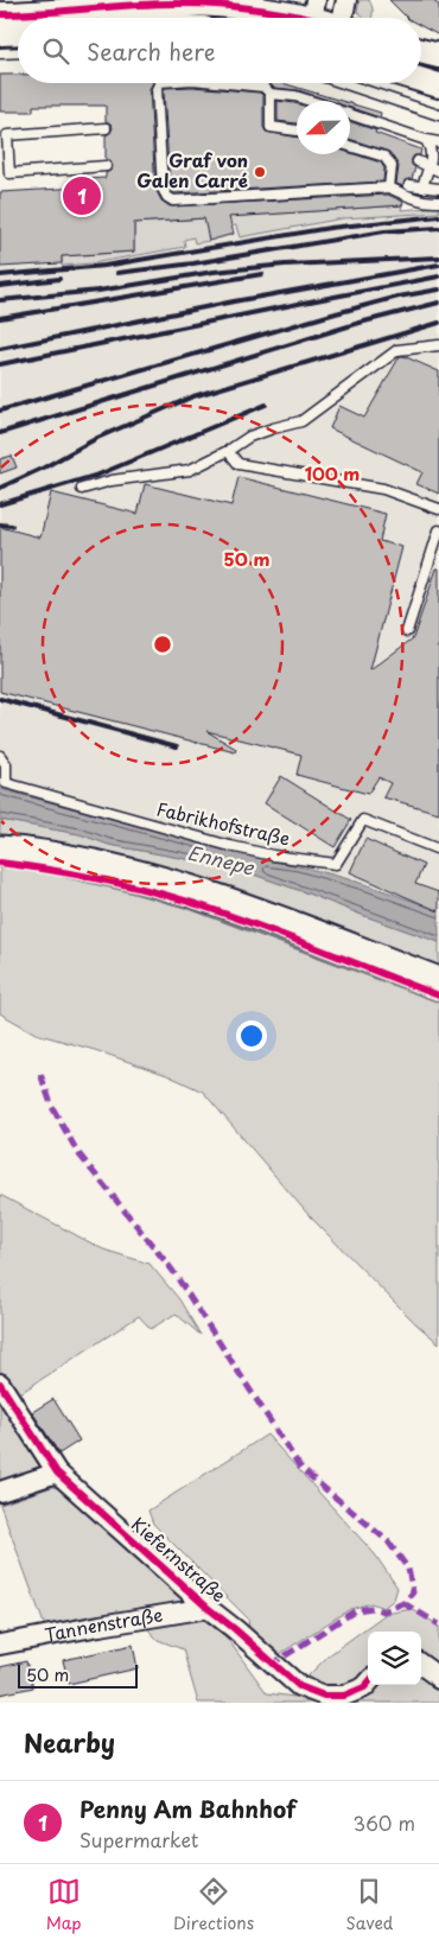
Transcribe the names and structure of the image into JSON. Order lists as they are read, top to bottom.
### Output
{
  "streets": {
    "street": ["Kiefernstraße", "Tannenstraße"],
    "lane": ["Fabrikhofstraße"]
  },
  "crossings": [
    ["Kiefernstraße", "Tannenstraße"]
  ],
  "water": ["Ennepe"],
  "places": ["Graf von Galen Carré"],
  "scale_bar": "50 m",
  "north": "left",
  "page": {
    "search": "Search here",
    "pins": "1",
    "scale": "50 m",
    "heading": "Nearby",
    "list": [
      {
        "mark": "1",
        "name": "Penny Am Bahnhof",
        "note": "Supermarket",
        "value": "360 m"
      }
    ],
    "nav": ["Map", "Directions", "Saved"]
  },
  "rings": ["100 m", "50 m"]
}
